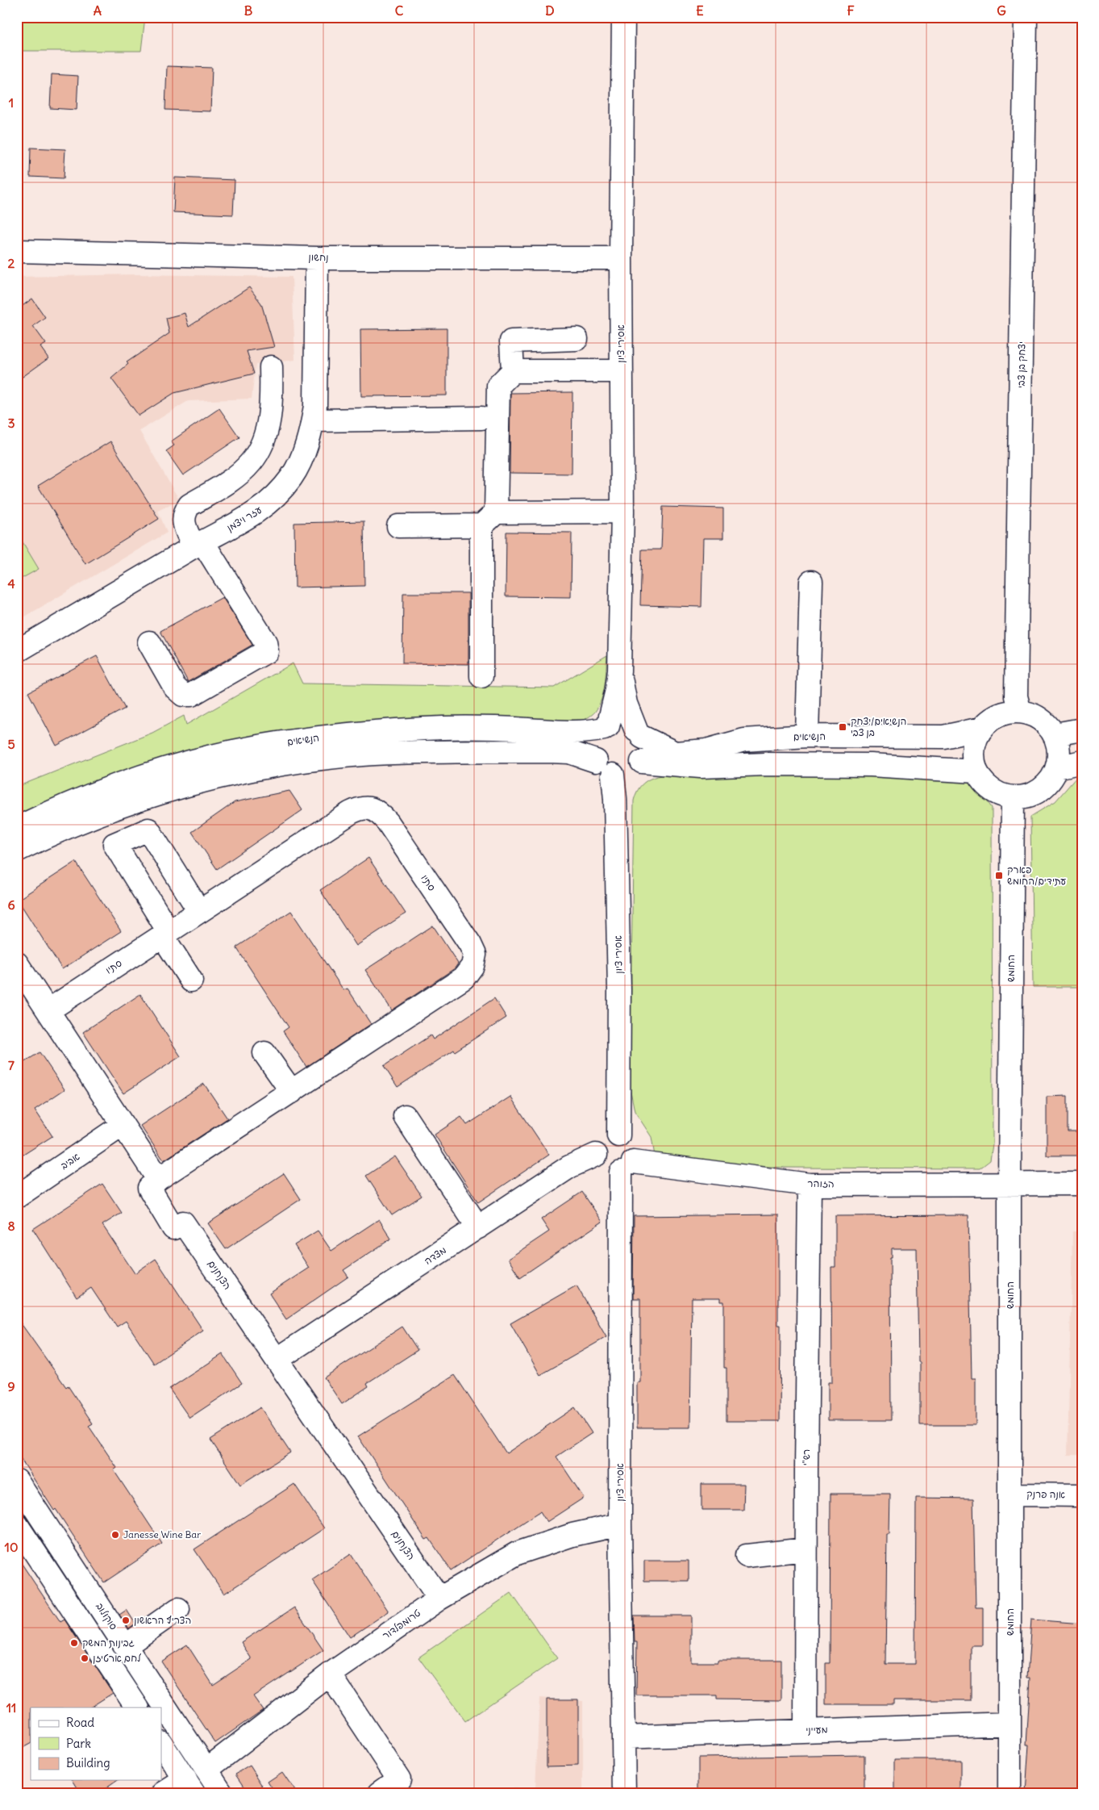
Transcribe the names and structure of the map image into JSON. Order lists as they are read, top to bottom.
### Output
{
  "streets": {
    "street": [
      "נחשון",
      "אסירי ציון",
      "יצחק בן צבי",
      "עזר ויצמן",
      "הנשיאים",
      "סתיו",
      "החומש",
      "אביב",
      "הזוהר",
      "מצדה",
      "הצנחנים",
      "רש\"י",
      "אנה פרנק",
      "סוקולוב",
      "טרומפלדור",
      "מעייני"
    ]
  },
  "crossings": [
    ["נחשון", "אסירי ציון"],
    ["נחשון", "עזר ויצמן"],
    ["אסירי ציון", "הנשיאים"],
    ["אסירי ציון", "הזוהר"],
    ["אסירי ציון", "מצדה"],
    ["אסירי ציון", "טרומפלדור"],
    ["אסירי ציון", "מעייני"],
    ["יצחק בן צבי", "הנשיאים"],
    ["יצחק בן צבי", "החומש"],
    ["הנשיאים", "החומש"],
    ["סתיו", "הצנחנים"],
    ["החומש", "הזוהר"],
    ["החומש", "אנה פרנק"],
    ["החומש", "מעייני"],
    ["הזוהר", "מצדה"],
    ["הזוהר", "רש\"י"],
    ["מצדה", "הצנחנים"],
    ["הצנחנים", "טרומפלדור"],
    ["רש\"י", "מעייני"],
    ["סוקולוב", "טרומפלדור"]
  ],
  "places": {
    "transit": ["הנשיאים/יצחק בן צבי", "פארק עתידים/החומש"],
    "other": [
      "Janesse Wine Bar",
      "הצריף הראשון",
      "גבינות המשק",
      "לחם ארטיזן"
    ]
  },
  "legend": ["Road", "Park", "Building"],
  "grid": {
    "columns": [
      "A",
      "B",
      "C",
      "D",
      "E",
      "F",
      "G"
    ],
    "rows": [
      "1",
      "2",
      "3",
      "4",
      "5",
      "6",
      "7",
      "8",
      "9",
      "10",
      "11"
    ]
  }
}
